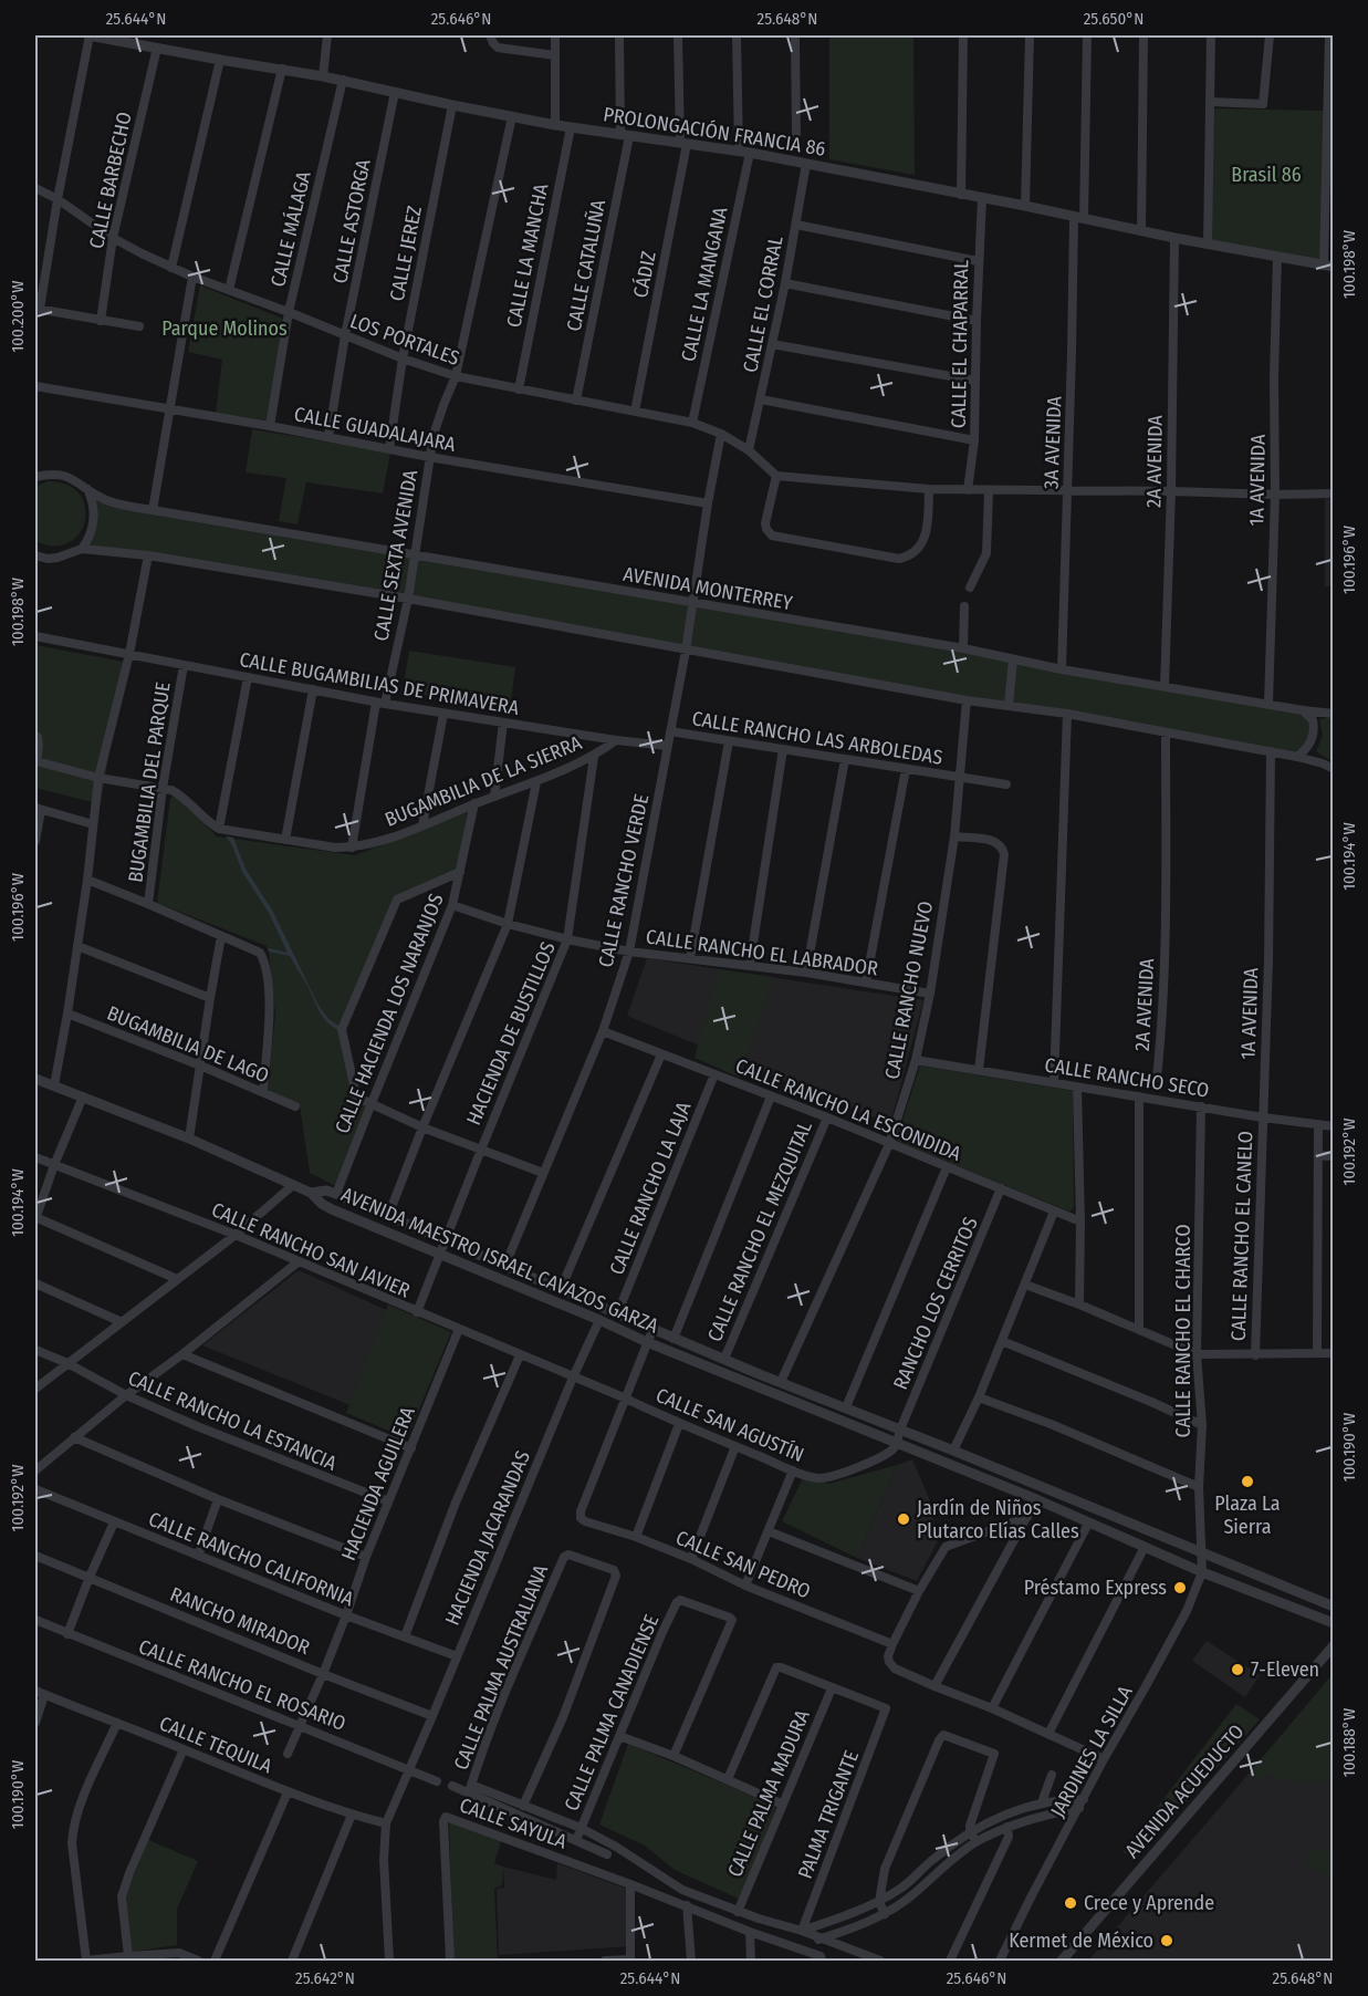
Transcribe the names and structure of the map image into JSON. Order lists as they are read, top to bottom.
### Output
{
  "streets": {
    "street": [
      "PROLONGACIÓN FRANCIA 86",
      "CALLE BARBECHO",
      "CALLE ASTORGA",
      "CALLE MÁLAGA",
      "CALLE JEREZ",
      "CALLE LA MANCHA",
      "CALLE CATALUÑA",
      "CÁDIZ",
      "CALLE LA MANGANA",
      "CALLE EL CORRAL",
      "LOS PORTALES",
      "CALLE EL CHAPARRAL",
      "CALLE GUADALAJARA",
      "3A AVENIDA",
      "2A AVENIDA",
      "1A AVENIDA",
      "CALLE SEXTA AVENIDA",
      "AVENIDA MONTERREY",
      "CALLE BUGAMBILIAS DE PRIMAVERA",
      "CALLE RANCHO LAS ARBOLEDAS",
      "BUGAMBILIA DE LA SIERRA",
      "BUGAMBILIA DEL PARQUE",
      "CALLE RANCHO VERDE",
      "CALLE RANCHO EL LABRADOR",
      "CALLE RANCHO NUEVO",
      "CALLE HACIENDA LOS NARANJOS",
      "HACIENDA DE BUSTILLOS",
      "BUGAMBILIA DE LAGO",
      "CALLE RANCHO SECO",
      "CALLE RANCHO LA ESCONDIDA",
      "CALLE RANCHO LA LAJA",
      "CALLE RANCHO EL MEZQUITAL",
      "CALLE RANCHO EL CANELO",
      "CALLE RANCHO SAN JAVIER",
      "AVENIDA MAESTRO ISRAEL CAVAZOS GARZA",
      "RANCHO LOS CERRITOS",
      "CALLE RANCHO EL CHARCO",
      "CALLE RANCHO LA ESTANCIA",
      "CALLE SAN AGUSTÍN",
      "HACIENDA AGUILERA",
      "HACIENDA JACARANDAS",
      "CALLE RANCHO CALIFORNIA",
      "CALLE SAN PEDRO",
      "RANCHO MIRADOR",
      "CALLE PALMA AUSTRALIANA",
      "CALLE RANCHO EL ROSARIO",
      "CALLE PALMA CANADIENSE",
      "CALLE TEQUILA",
      "JARDINES LA SILLA",
      "AVENIDA ACUEDUCTO",
      "CALLE PALMA MADURA",
      "PALMA TRIGANTE",
      "CALLE SAYULA"
    ]
  },
  "crossings": [
    ["PROLONGACIÓN FRANCIA 86", "CALLE BARBECHO"],
    ["PROLONGACIÓN FRANCIA 86", "CALLE ASTORGA"],
    ["PROLONGACIÓN FRANCIA 86", "CALLE MÁLAGA"],
    ["PROLONGACIÓN FRANCIA 86", "CALLE JEREZ"],
    ["PROLONGACIÓN FRANCIA 86", "CALLE LA MANCHA"],
    ["PROLONGACIÓN FRANCIA 86", "CALLE CATALUÑA"],
    ["PROLONGACIÓN FRANCIA 86", "CÁDIZ"],
    ["PROLONGACIÓN FRANCIA 86", "CALLE LA MANGANA"],
    ["PROLONGACIÓN FRANCIA 86", "CALLE EL CORRAL"],
    ["PROLONGACIÓN FRANCIA 86", "CALLE EL CHAPARRAL"],
    ["PROLONGACIÓN FRANCIA 86", "3A AVENIDA"],
    ["PROLONGACIÓN FRANCIA 86", "2A AVENIDA"],
    ["PROLONGACIÓN FRANCIA 86", "1A AVENIDA"],
    ["PROLONGACIÓN FRANCIA 86", "CALLE SEXTA AVENIDA"],
    ["CALLE BARBECHO", "LOS PORTALES"],
    ["CALLE ASTORGA", "LOS PORTALES"],
    ["CALLE ASTORGA", "CALLE GUADALAJARA"],
    ["CALLE MÁLAGA", "LOS PORTALES"],
    ["CALLE MÁLAGA", "CALLE GUADALAJARA"],
    ["CALLE JEREZ", "LOS PORTALES"],
    ["CALLE JEREZ", "CALLE GUADALAJARA"],
    ["CALLE LA MANCHA", "LOS PORTALES"],
    ["CALLE CATALUÑA", "LOS PORTALES"],
    ["CÁDIZ", "LOS PORTALES"],
    ["CALLE LA MANGANA", "LOS PORTALES"],
    ["CALLE EL CORRAL", "LOS PORTALES"],
    ["LOS PORTALES", "CALLE SEXTA AVENIDA"],
    ["LOS PORTALES", "CALLE RANCHO VERDE"],
    ["CALLE GUADALAJARA", "CALLE SEXTA AVENIDA"],
    ["CALLE GUADALAJARA", "CALLE RANCHO VERDE"],
    ["3A AVENIDA", "AVENIDA MONTERREY"],
    ["2A AVENIDA", "AVENIDA MONTERREY"],
    ["1A AVENIDA", "AVENIDA MONTERREY"],
    ["1A AVENIDA", "CALLE RANCHO SECO"],
    ["1A AVENIDA", "CALLE RANCHO EL CANELO"],
    ["CALLE SEXTA AVENIDA", "AVENIDA MONTERREY"],
    ["CALLE SEXTA AVENIDA", "CALLE BUGAMBILIAS DE PRIMAVERA"],
    ["CALLE SEXTA AVENIDA", "BUGAMBILIA DE LA SIERRA"],
    ["AVENIDA MONTERREY", "CALLE RANCHO VERDE"],
    ["CALLE BUGAMBILIAS DE PRIMAVERA", "BUGAMBILIA DE LA SIERRA"],
    ["CALLE BUGAMBILIAS DE PRIMAVERA", "BUGAMBILIA DEL PARQUE"],
    ["CALLE BUGAMBILIAS DE PRIMAVERA", "CALLE RANCHO VERDE"],
    ["CALLE RANCHO LAS ARBOLEDAS", "CALLE RANCHO VERDE"],
    ["CALLE RANCHO LAS ARBOLEDAS", "CALLE RANCHO NUEVO"],
    ["BUGAMBILIA DE LA SIERRA", "CALLE HACIENDA LOS NARANJOS"],
    ["BUGAMBILIA DE LA SIERRA", "HACIENDA DE BUSTILLOS"],
    ["CALLE RANCHO VERDE", "CALLE RANCHO EL LABRADOR"],
    ["CALLE RANCHO VERDE", "CALLE RANCHO LA ESCONDIDA"],
    ["CALLE RANCHO VERDE", "AVENIDA MAESTRO ISRAEL CAVAZOS GARZA"],
    ["CALLE RANCHO EL LABRADOR", "CALLE RANCHO NUEVO"],
    ["CALLE RANCHO EL LABRADOR", "CALLE HACIENDA LOS NARANJOS"],
    ["CALLE RANCHO EL LABRADOR", "HACIENDA DE BUSTILLOS"],
    ["CALLE RANCHO NUEVO", "CALLE RANCHO SECO"],
    ["CALLE RANCHO NUEVO", "CALLE RANCHO LA ESCONDIDA"],
    ["CALLE RANCHO NUEVO", "AVENIDA MAESTRO ISRAEL CAVAZOS GARZA"],
    ["CALLE HACIENDA LOS NARANJOS", "AVENIDA MAESTRO ISRAEL CAVAZOS GARZA"],
    ["HACIENDA DE BUSTILLOS", "CALLE RANCHO SAN JAVIER"],
    ["HACIENDA DE BUSTILLOS", "AVENIDA MAESTRO ISRAEL CAVAZOS GARZA"],
    ["CALLE RANCHO SECO", "CALLE RANCHO EL CANELO"],
    ["CALLE RANCHO SECO", "CALLE RANCHO EL CHARCO"],
    ["CALLE RANCHO LA ESCONDIDA", "CALLE RANCHO LA LAJA"],
    ["CALLE RANCHO LA ESCONDIDA", "CALLE RANCHO EL MEZQUITAL"],
    ["CALLE RANCHO LA ESCONDIDA", "RANCHO LOS CERRITOS"],
    ["CALLE RANCHO LA LAJA", "AVENIDA MAESTRO ISRAEL CAVAZOS GARZA"],
    ["CALLE RANCHO EL MEZQUITAL", "AVENIDA MAESTRO ISRAEL CAVAZOS GARZA"],
    ["CALLE RANCHO SAN JAVIER", "CALLE SAN AGUSTÍN"],
    ["CALLE RANCHO SAN JAVIER", "HACIENDA AGUILERA"],
    ["CALLE RANCHO SAN JAVIER", "HACIENDA JACARANDAS"],
    ["AVENIDA MAESTRO ISRAEL CAVAZOS GARZA", "RANCHO LOS CERRITOS"],
    ["AVENIDA MAESTRO ISRAEL CAVAZOS GARZA", "CALLE RANCHO EL CHARCO"],
    ["AVENIDA MAESTRO ISRAEL CAVAZOS GARZA", "CALLE SAN AGUSTÍN"],
    ["AVENIDA MAESTRO ISRAEL CAVAZOS GARZA", "HACIENDA JACARANDAS"],
    ["AVENIDA MAESTRO ISRAEL CAVAZOS GARZA", "JARDINES LA SILLA"],
    ["CALLE RANCHO EL CHARCO", "JARDINES LA SILLA"],
    ["CALLE RANCHO LA ESTANCIA", "HACIENDA AGUILERA"],
    ["CALLE SAN AGUSTÍN", "HACIENDA JACARANDAS"],
    ["CALLE SAN AGUSTÍN", "CALLE SAN PEDRO"],
    ["HACIENDA AGUILERA", "CALLE RANCHO CALIFORNIA"],
    ["HACIENDA AGUILERA", "RANCHO MIRADOR"],
    ["HACIENDA AGUILERA", "CALLE RANCHO EL ROSARIO"],
    ["HACIENDA JACARANDAS", "CALLE RANCHO CALIFORNIA"],
    ["HACIENDA JACARANDAS", "RANCHO MIRADOR"],
    ["HACIENDA JACARANDAS", "CALLE RANCHO EL ROSARIO"],
    ["HACIENDA JACARANDAS", "CALLE TEQUILA"],
    ["CALLE PALMA MADURA", "PALMA TRIGANTE"]
  ],
  "parks": ["Brasil 86", "Parque Molinos"],
  "places": [
    "Plaza La Sierra",
    "Jardín de Niños Plutarco Elías Calles",
    "Préstamo Express",
    "7-Eleven",
    "Crece y Aprende",
    "Kermet de México"
  ],
  "coordinates": [
    "25.644°N",
    "25.646°N",
    "25.648°N",
    "25.650°N",
    "100.198°W",
    "100.200°W",
    "100.196°W",
    "100.194°W",
    "100.192°W",
    "100.190°W",
    "100.188°W",
    "25.642°N"
  ]
}
